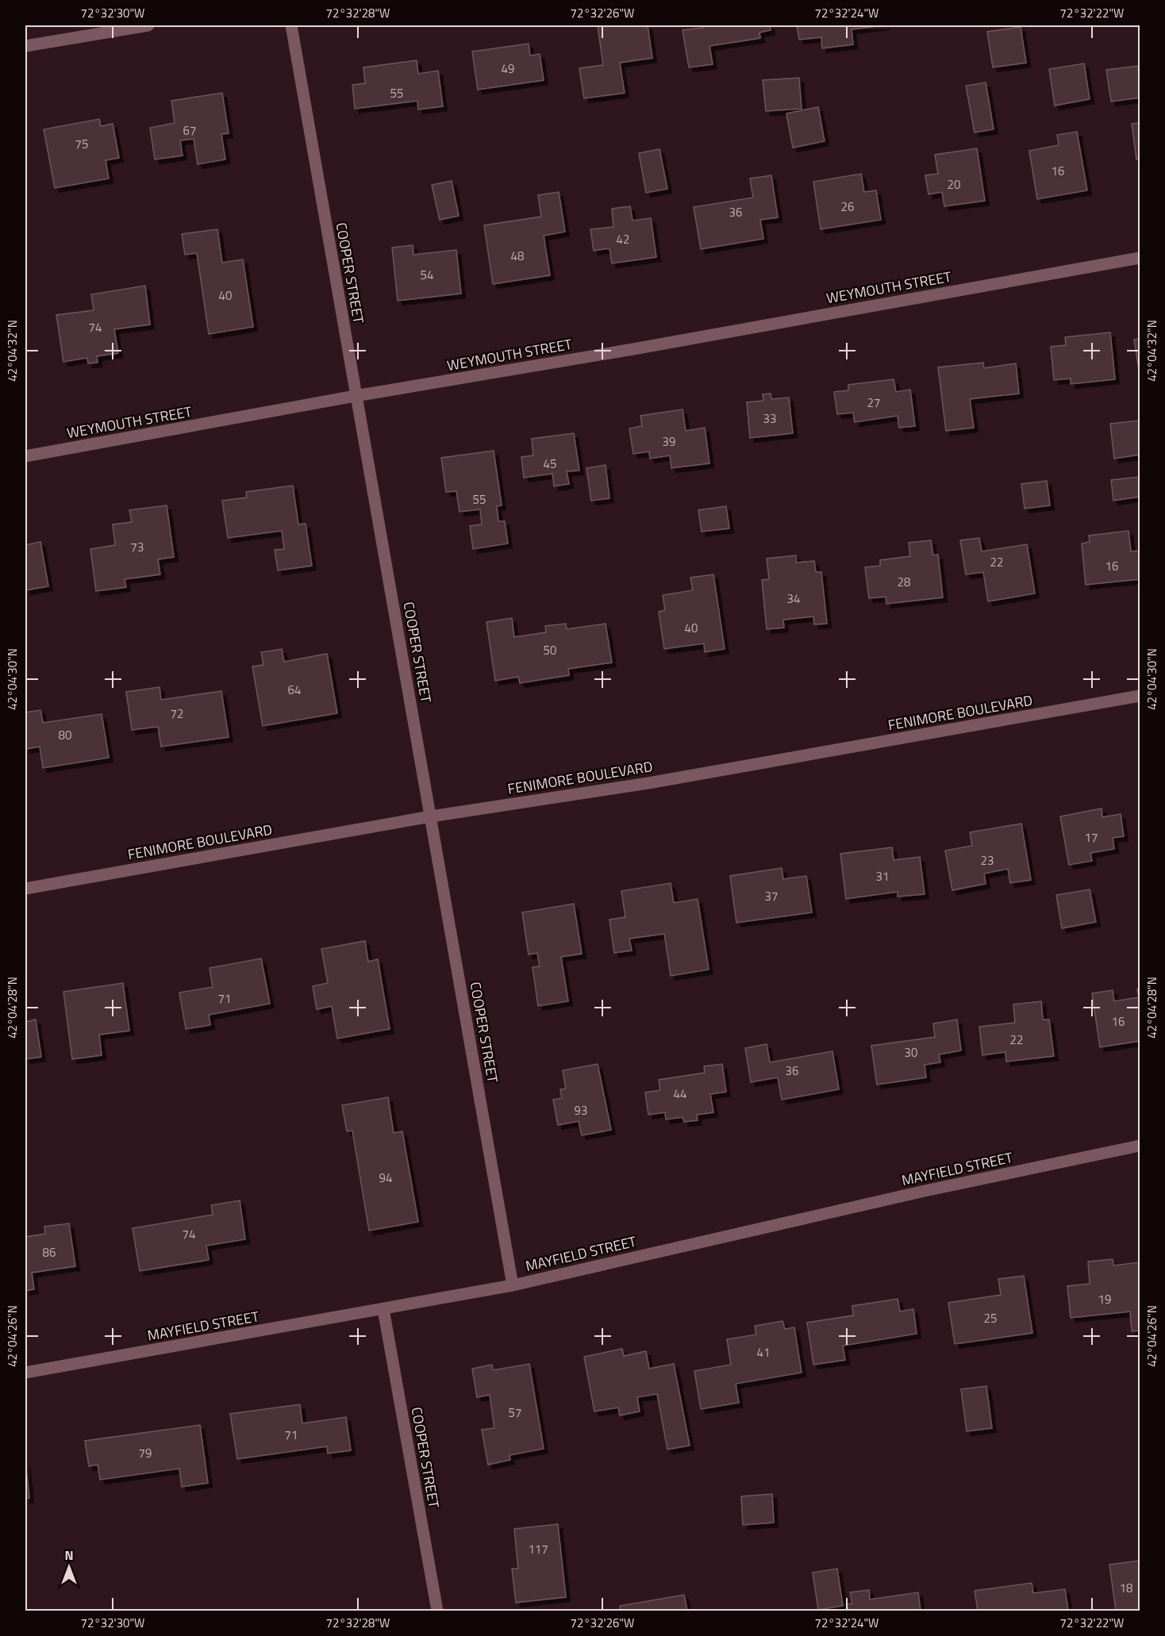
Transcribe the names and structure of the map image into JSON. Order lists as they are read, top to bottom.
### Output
{
  "streets": {
    "street": [
      "COOPER STREET",
      "WEYMOUTH STREET",
      "FENIMORE BOULEVARD",
      "MAYFIELD STREET"
    ]
  },
  "crossings": [
    ["COOPER STREET", "WEYMOUTH STREET"],
    ["COOPER STREET", "FENIMORE BOULEVARD"],
    ["COOPER STREET", "MAYFIELD STREET"]
  ],
  "house_numbers": [
    "49",
    "55",
    "67",
    "75",
    "16",
    "20",
    "26",
    "36",
    "42",
    "48",
    "54",
    "40",
    "74",
    "27",
    "33",
    "39",
    "45",
    "55",
    "73",
    "22",
    "16",
    "28",
    "34",
    "40",
    "50",
    "64",
    "72",
    "80",
    "17",
    "23",
    "31",
    "37",
    "71",
    "16",
    "22",
    "30",
    "36",
    "44",
    "93",
    "94",
    "74",
    "86",
    "19",
    "25",
    "41",
    "57",
    "71",
    "79",
    "117",
    "18"
  ],
  "north": "top",
  "coordinates": [
    "72°32'30\"W",
    "72°32'28\"W",
    "72°32'26\"W",
    "72°32'24\"W",
    "72°32'22\"W",
    "42°04'32\"N",
    "42°04'30\"N",
    "42°04'28\"N",
    "42°04'26\"N"
  ]
}
